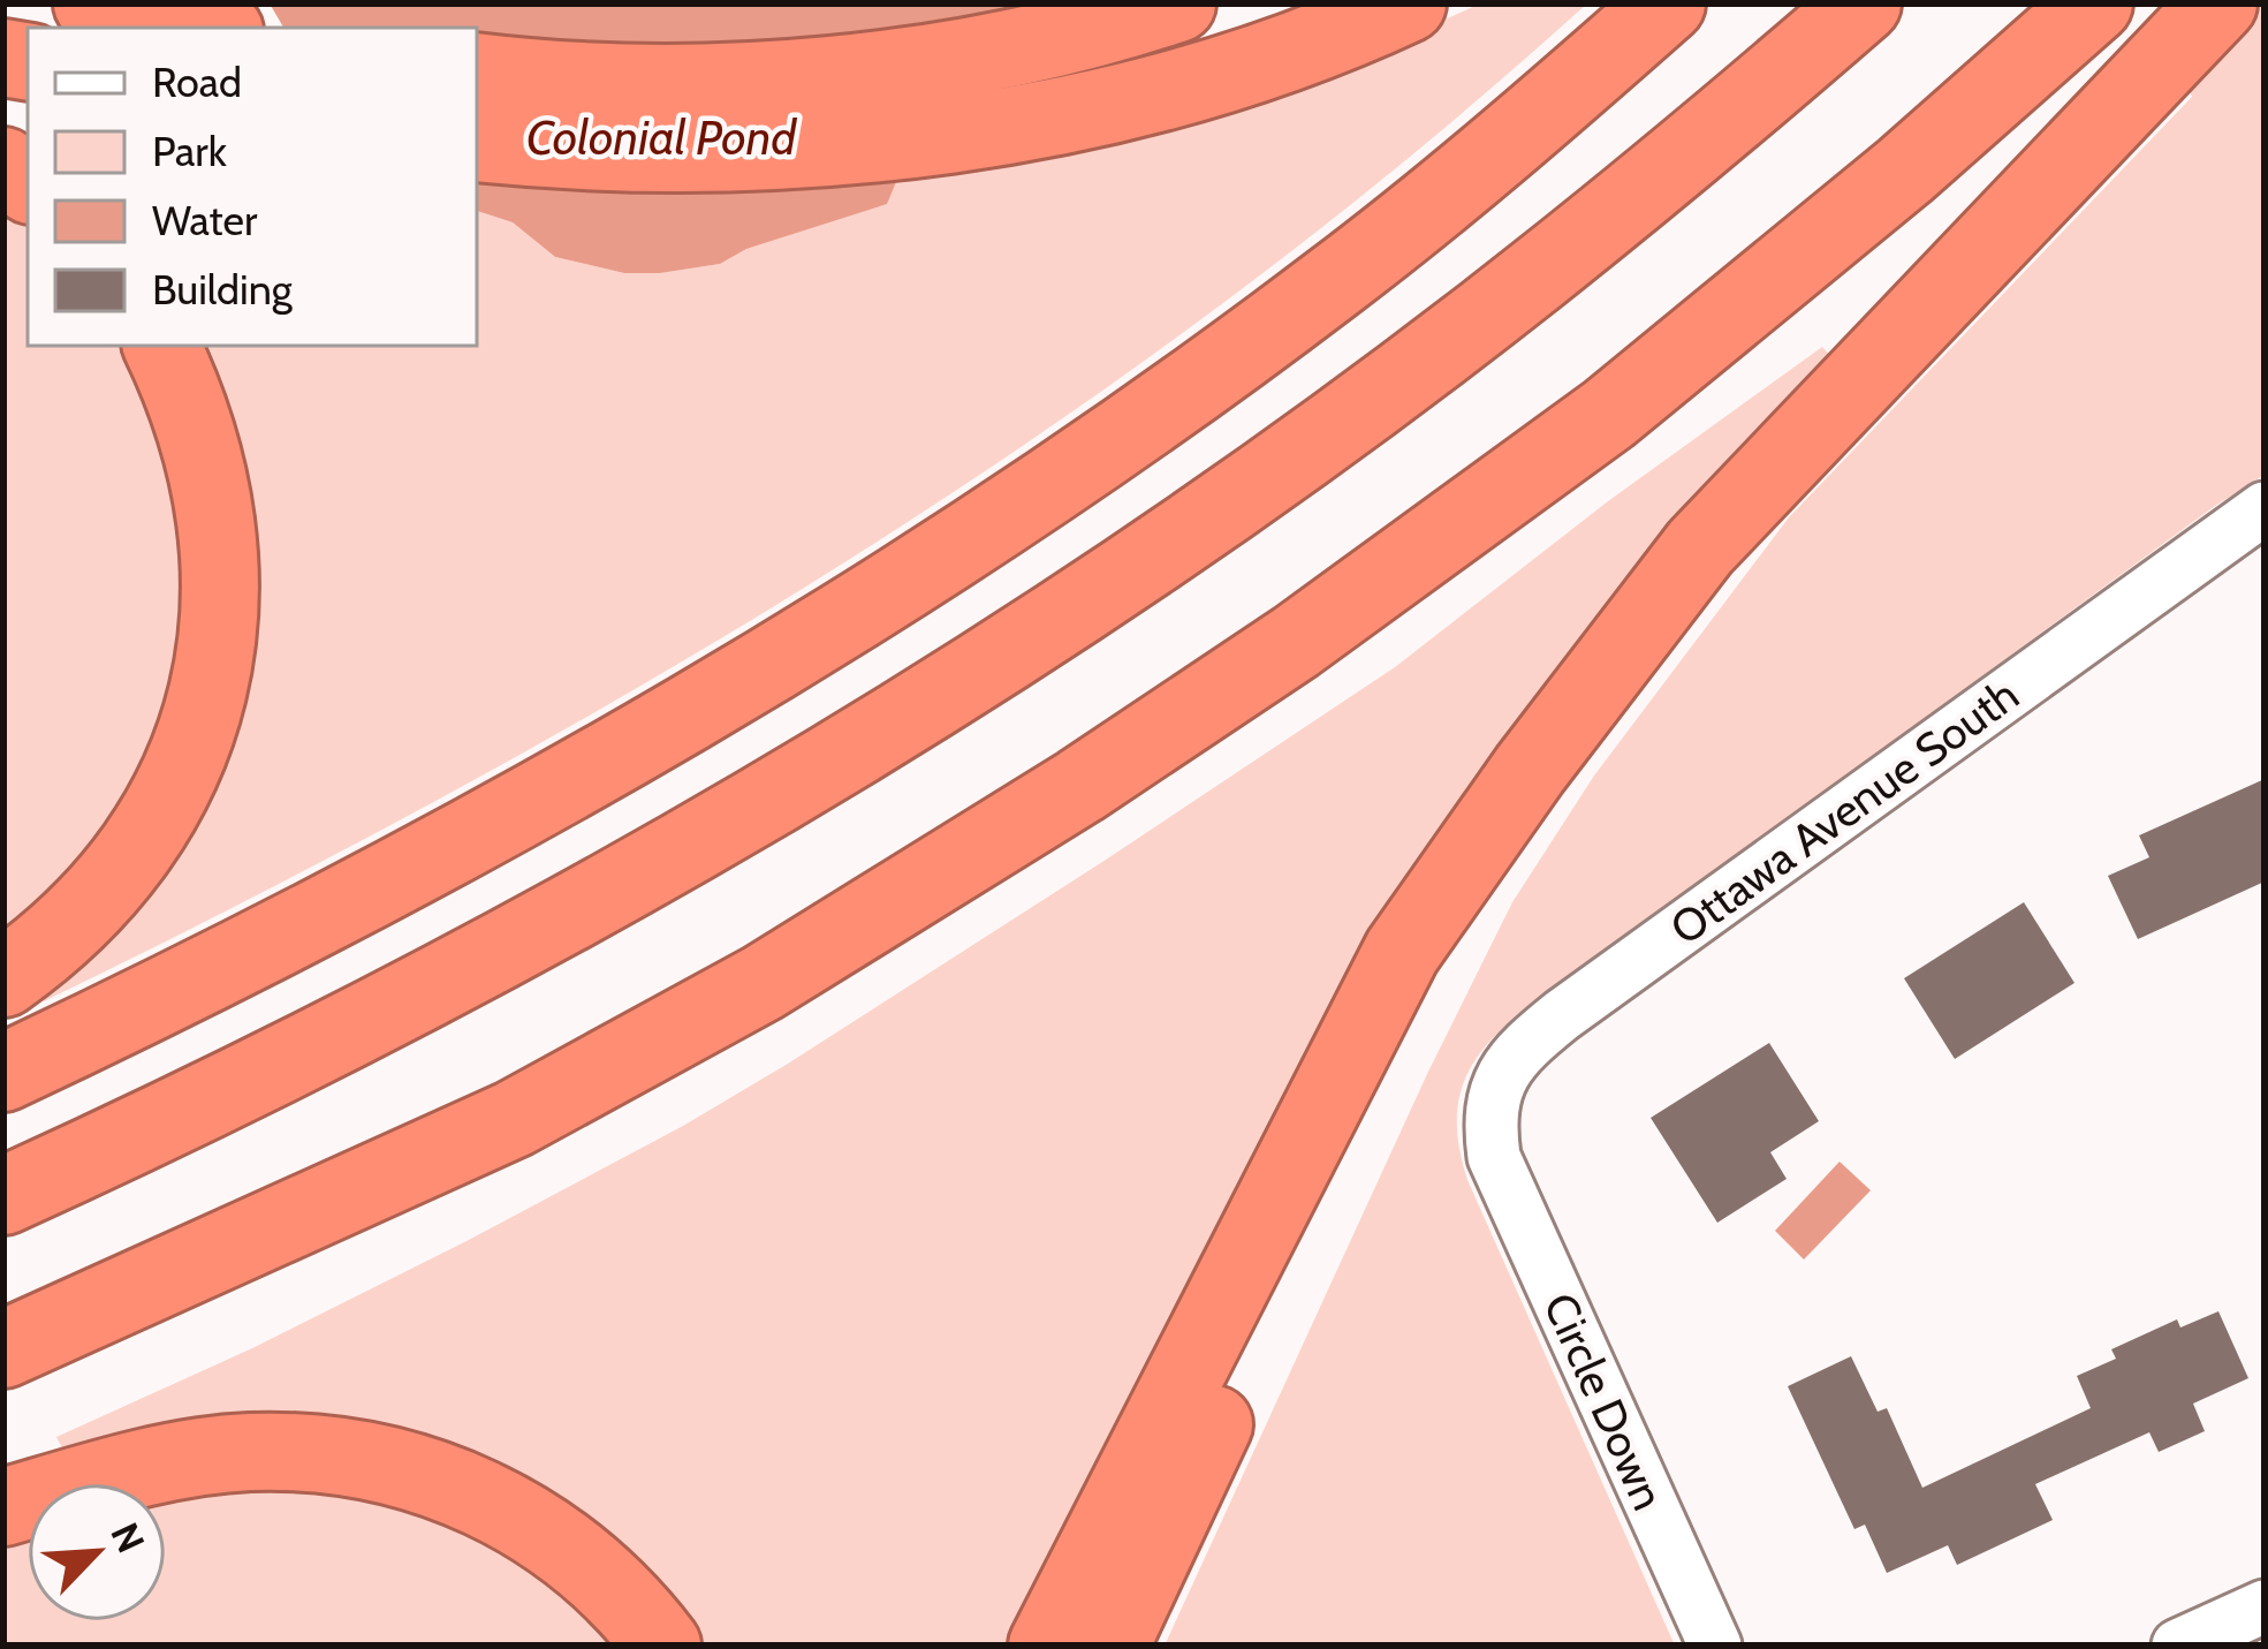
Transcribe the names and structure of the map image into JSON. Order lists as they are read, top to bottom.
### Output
{
  "streets": {
    "street": ["Ottawa Avenue South", "Circle Down"]
  },
  "crossings": [
    ["Ottawa Avenue South", "Circle Down"]
  ],
  "water": ["Colonial Pond"],
  "legend": [
    "Road",
    "Park",
    "Water",
    "Building"
  ],
  "north": "top right"
}
